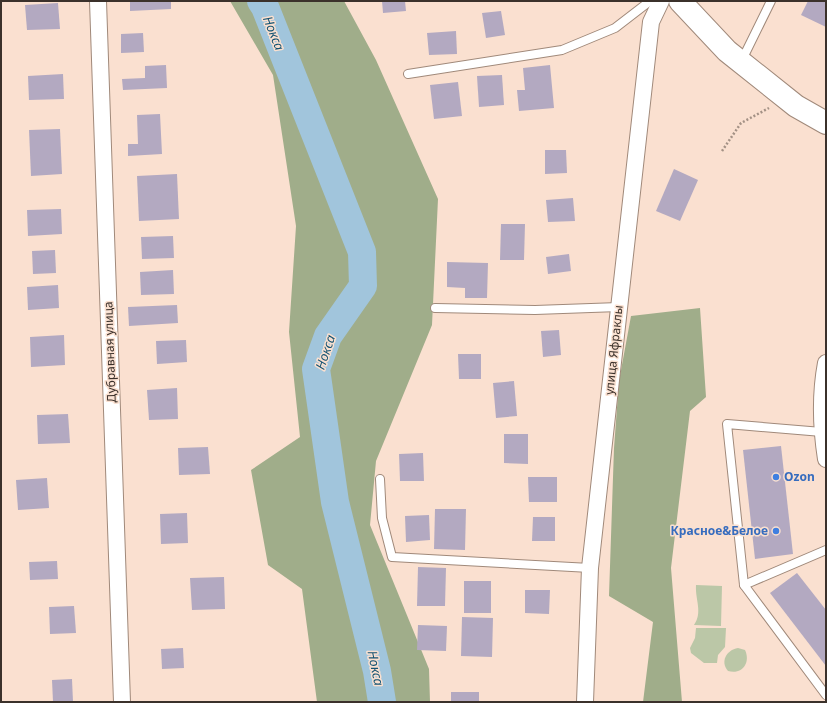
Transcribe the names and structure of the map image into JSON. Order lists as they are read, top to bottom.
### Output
{
  "streets": {
    "street": ["улица Яфраклы", "Дубравная улица"]
  },
  "water": ["Нокса"],
  "places": ["Ozon", "Красное&Белое"]
}
